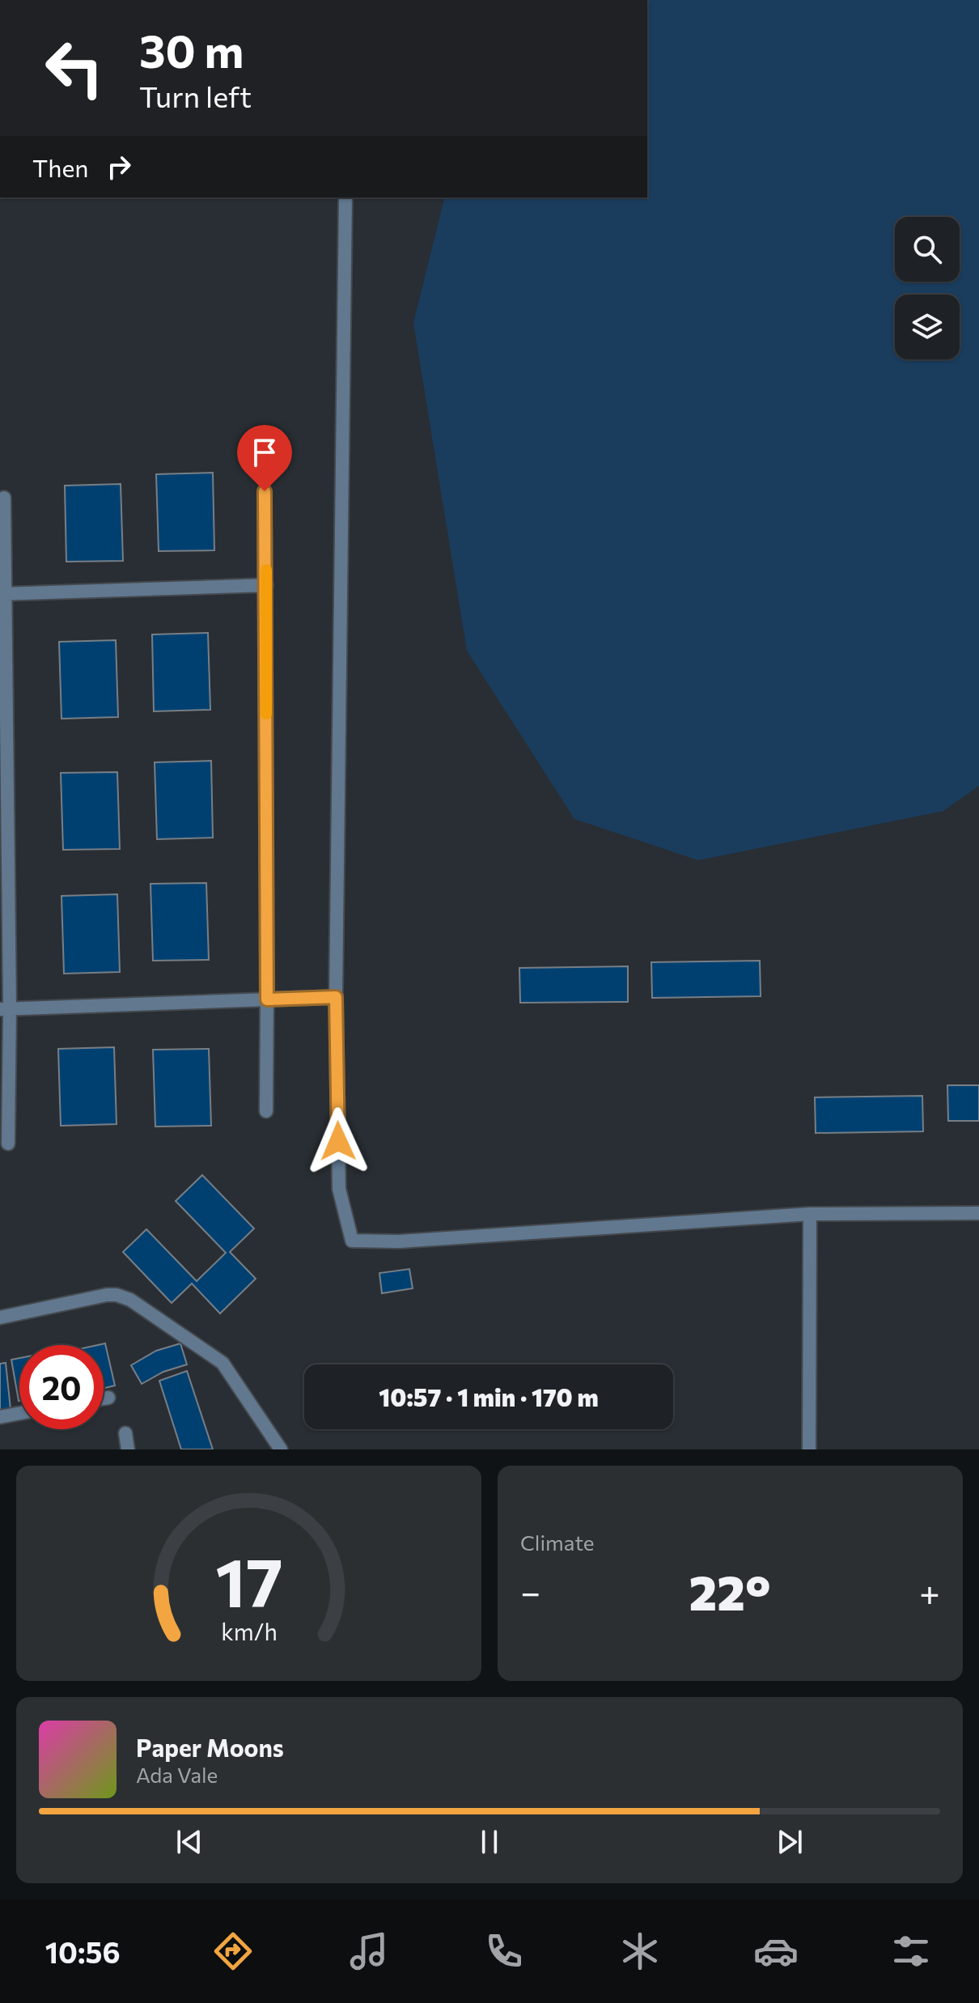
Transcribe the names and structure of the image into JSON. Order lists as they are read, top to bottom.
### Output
{
  "page": {
    "turn": ["30 m", "Turn left"],
    "then": "Then",
    "limit": "20",
    "trip": "10:57 · 1 min · 170 m",
    "tile": "Climate",
    "heat": ["−", "22°", "+"],
    "song": ["Paper Moons", "Ada Vale"],
    "tabs": "10:56",
    "gauge": ["17", "km/h"]
  }
}
